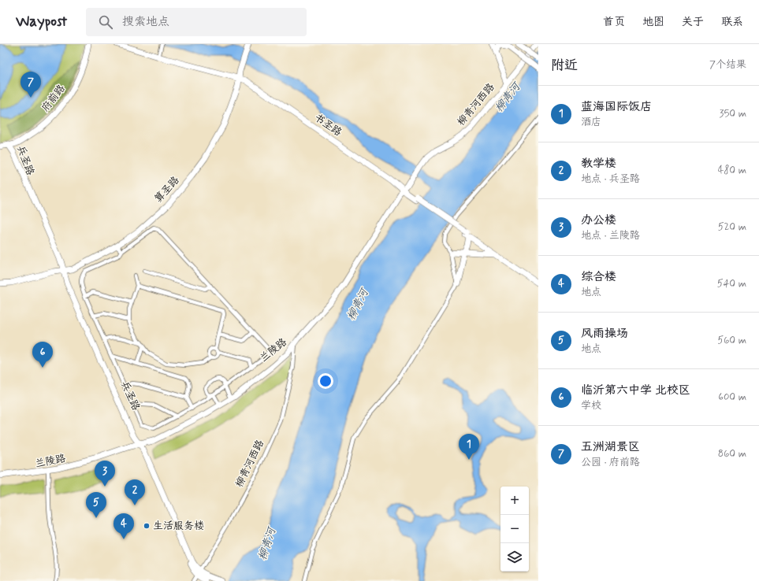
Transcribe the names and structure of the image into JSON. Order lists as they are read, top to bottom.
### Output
{
  "streets": {
    "main road": [
      "府前路",
      "柳青河西路",
      "书圣路",
      "兵圣路",
      "算圣路",
      "兰陵路"
    ]
  },
  "crossings": [
    ["府前路", "兵圣路"],
    ["柳青河西路", "书圣路"],
    ["柳青河西路", "兵圣路"],
    ["柳青河西路", "兰陵路"],
    ["书圣路", "算圣路"],
    ["兵圣路", "算圣路"],
    ["兵圣路", "兰陵路"]
  ],
  "water": ["柳青河"],
  "places": ["生活服务楼"],
  "page": {
    "header": "Waypost",
    "search": "搜索地点",
    "nav": [
      "首页",
      "地图",
      "关于",
      "联系"
    ],
    "heading": ["附近", "7个结果"],
    "pins": [
      "7",
      "6",
      "1",
      "3",
      "2",
      "5",
      "4"
    ],
    "list": [
      {
        "mark": "1",
        "name": "蓝海国际饭店",
        "note": "酒店",
        "value": "350 m"
      },
      {
        "mark": "2",
        "name": "教学楼",
        "note": "地点 · 兵圣路",
        "value": "480 m"
      },
      {
        "mark": "3",
        "name": "办公楼",
        "note": "地点 · 兰陵路",
        "value": "520 m"
      },
      {
        "mark": "4",
        "name": "综合楼",
        "note": "地点",
        "value": "540 m"
      },
      {
        "mark": "5",
        "name": "风雨操场",
        "note": "地点",
        "value": "560 m"
      },
      {
        "mark": "6",
        "name": "临沂第六中学 北校区",
        "note": "学校",
        "value": "600 m"
      },
      {
        "mark": "7",
        "name": "五洲湖景区",
        "note": "公园 · 府前路",
        "value": "860 m"
      }
    ],
    "map_buttons": ["+", "−"]
  }
}
